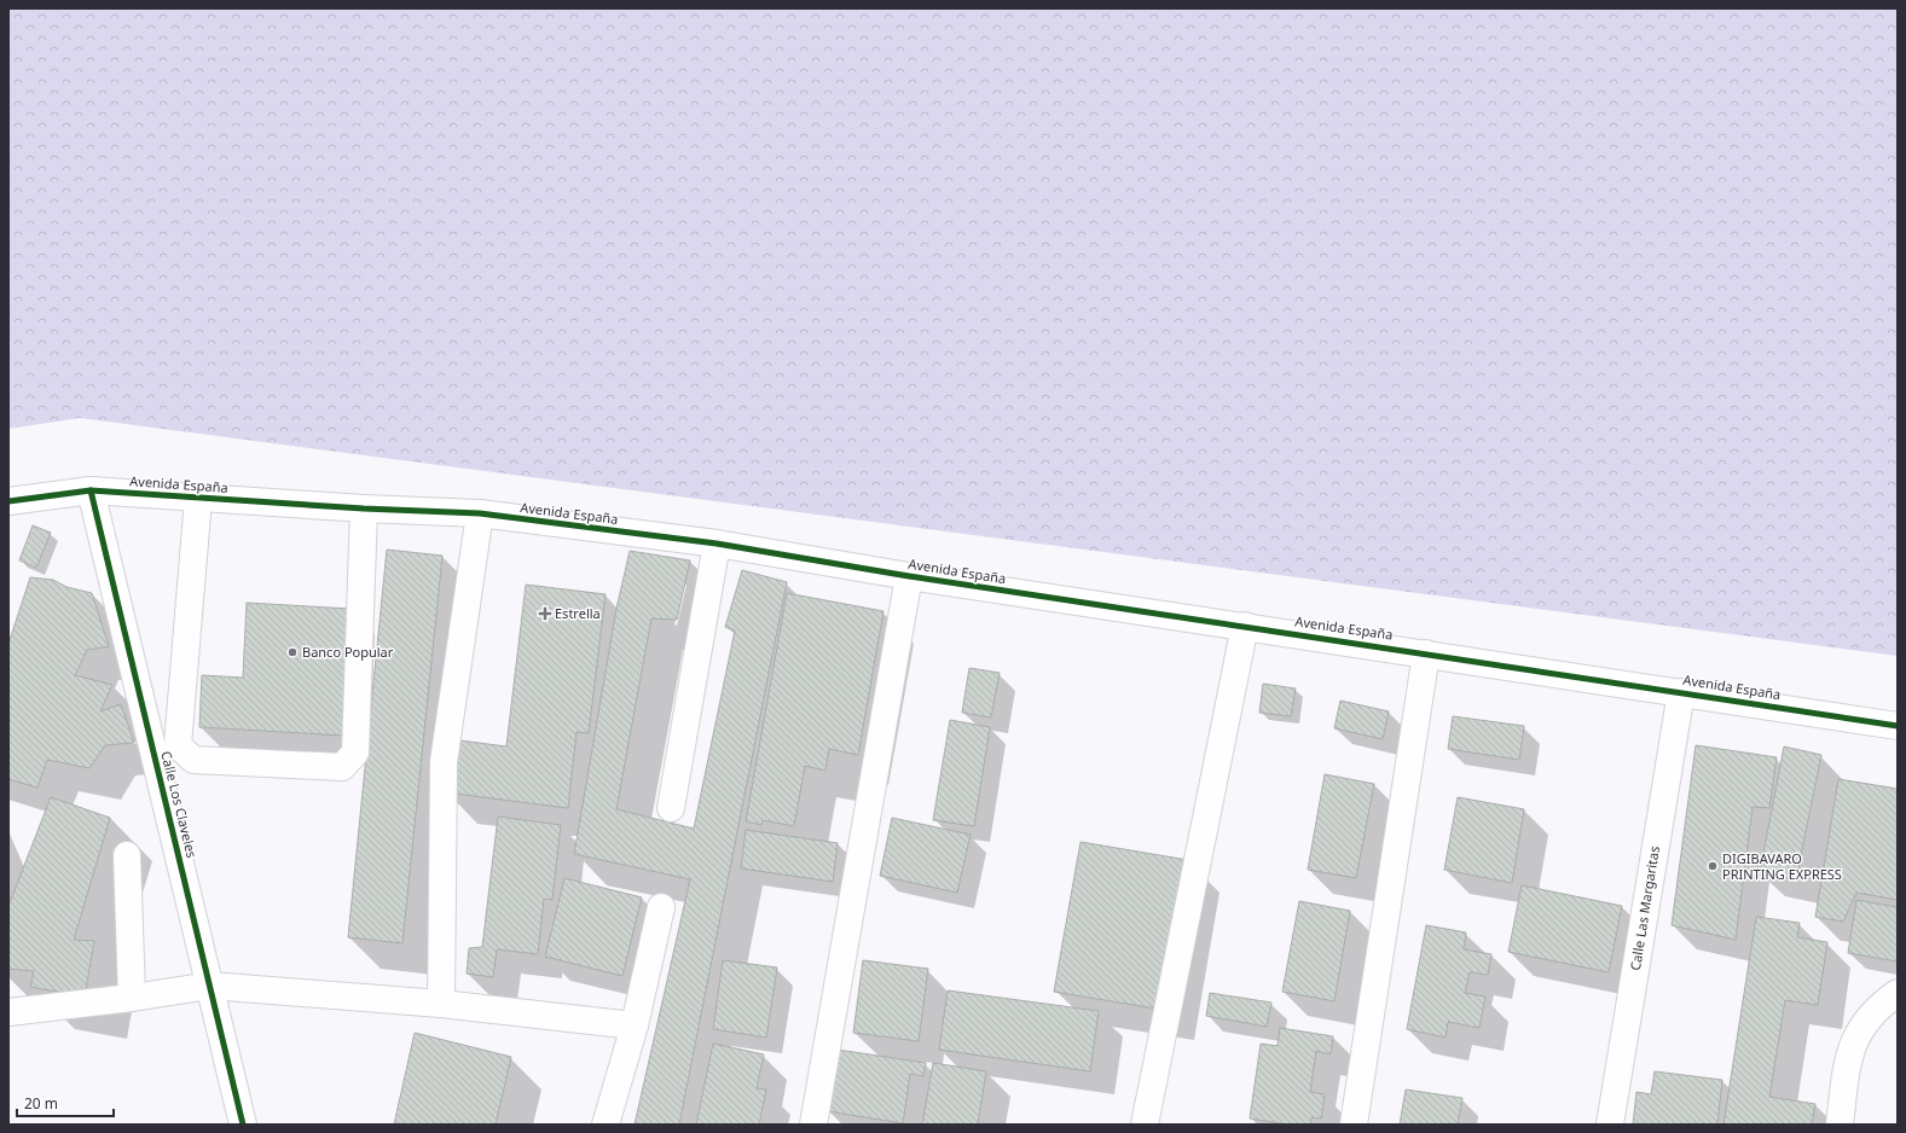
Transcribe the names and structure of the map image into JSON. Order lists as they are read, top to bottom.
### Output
{
  "streets": {
    "street": ["Avenida España", "Calle Los Claveles", "Calle Las Margaritas"]
  },
  "crossings": [
    ["Avenida España", "Calle Los Claveles"],
    ["Avenida España", "Calle Las Margaritas"]
  ],
  "places": {
    "health": ["Estrella"],
    "other": ["Banco Popular", "DIGIBAVARO PRINTING EXPRESS"]
  },
  "scale_bar": "20 m"
}
